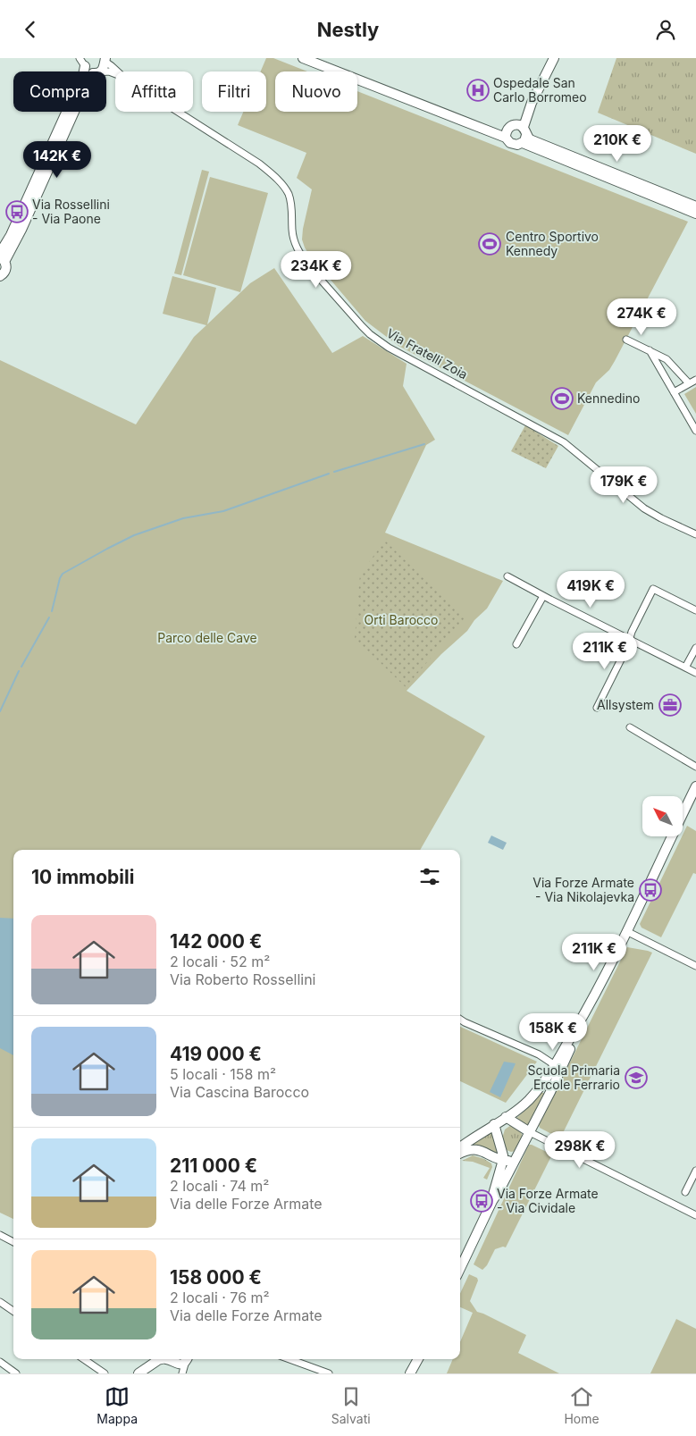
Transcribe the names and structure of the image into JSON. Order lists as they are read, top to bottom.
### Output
{
  "streets": {
    "street": ["Via Fratelli Zoia"]
  },
  "parks": ["Orti Barocco", "Parco delle Cave"],
  "places": {
    "hospital": ["Ospedale San Carlo Borromeo"],
    "bus stop": ["Via Rossellini - Via Paone", "Via Forze Armate - Via Nikolajevka", "Via Forze Armate - Via Cividale"],
    "sports": ["Centro Sportivo Kennedy", "Kennedino"],
    "office": ["Allsystem"],
    "school or university": ["Scuola Primaria Ercole Ferrario"]
  },
  "north": "top left",
  "page": {
    "header": "Nestly",
    "chip": [
      "Compra",
      "Affitta",
      "Filtri",
      "Nuovo"
    ],
    "price": [
      "210K €",
      "142K €",
      "234K €",
      "274K €",
      "179K €",
      "419K €",
      "211K €",
      "211K €",
      "158K €",
      "298K €"
    ],
    "heading": "10 immobili",
    "list": [
      {
        "name": "142 000 €",
        "note": "2 locali · 52 m² · Via Roberto Rossellini"
      },
      {
        "name": "419 000 €",
        "note": "5 locali · 158 m² · Via Cascina Barocco"
      },
      {
        "name": "211 000 €",
        "note": "2 locali · 74 m² · Via delle Forze Armate"
      },
      {
        "name": "158 000 €",
        "note": "2 locali · 76 m² · Via delle Forze Armate"
      }
    ],
    "tabs": ["Mappa", "Salvati", "Home"]
  }
}
